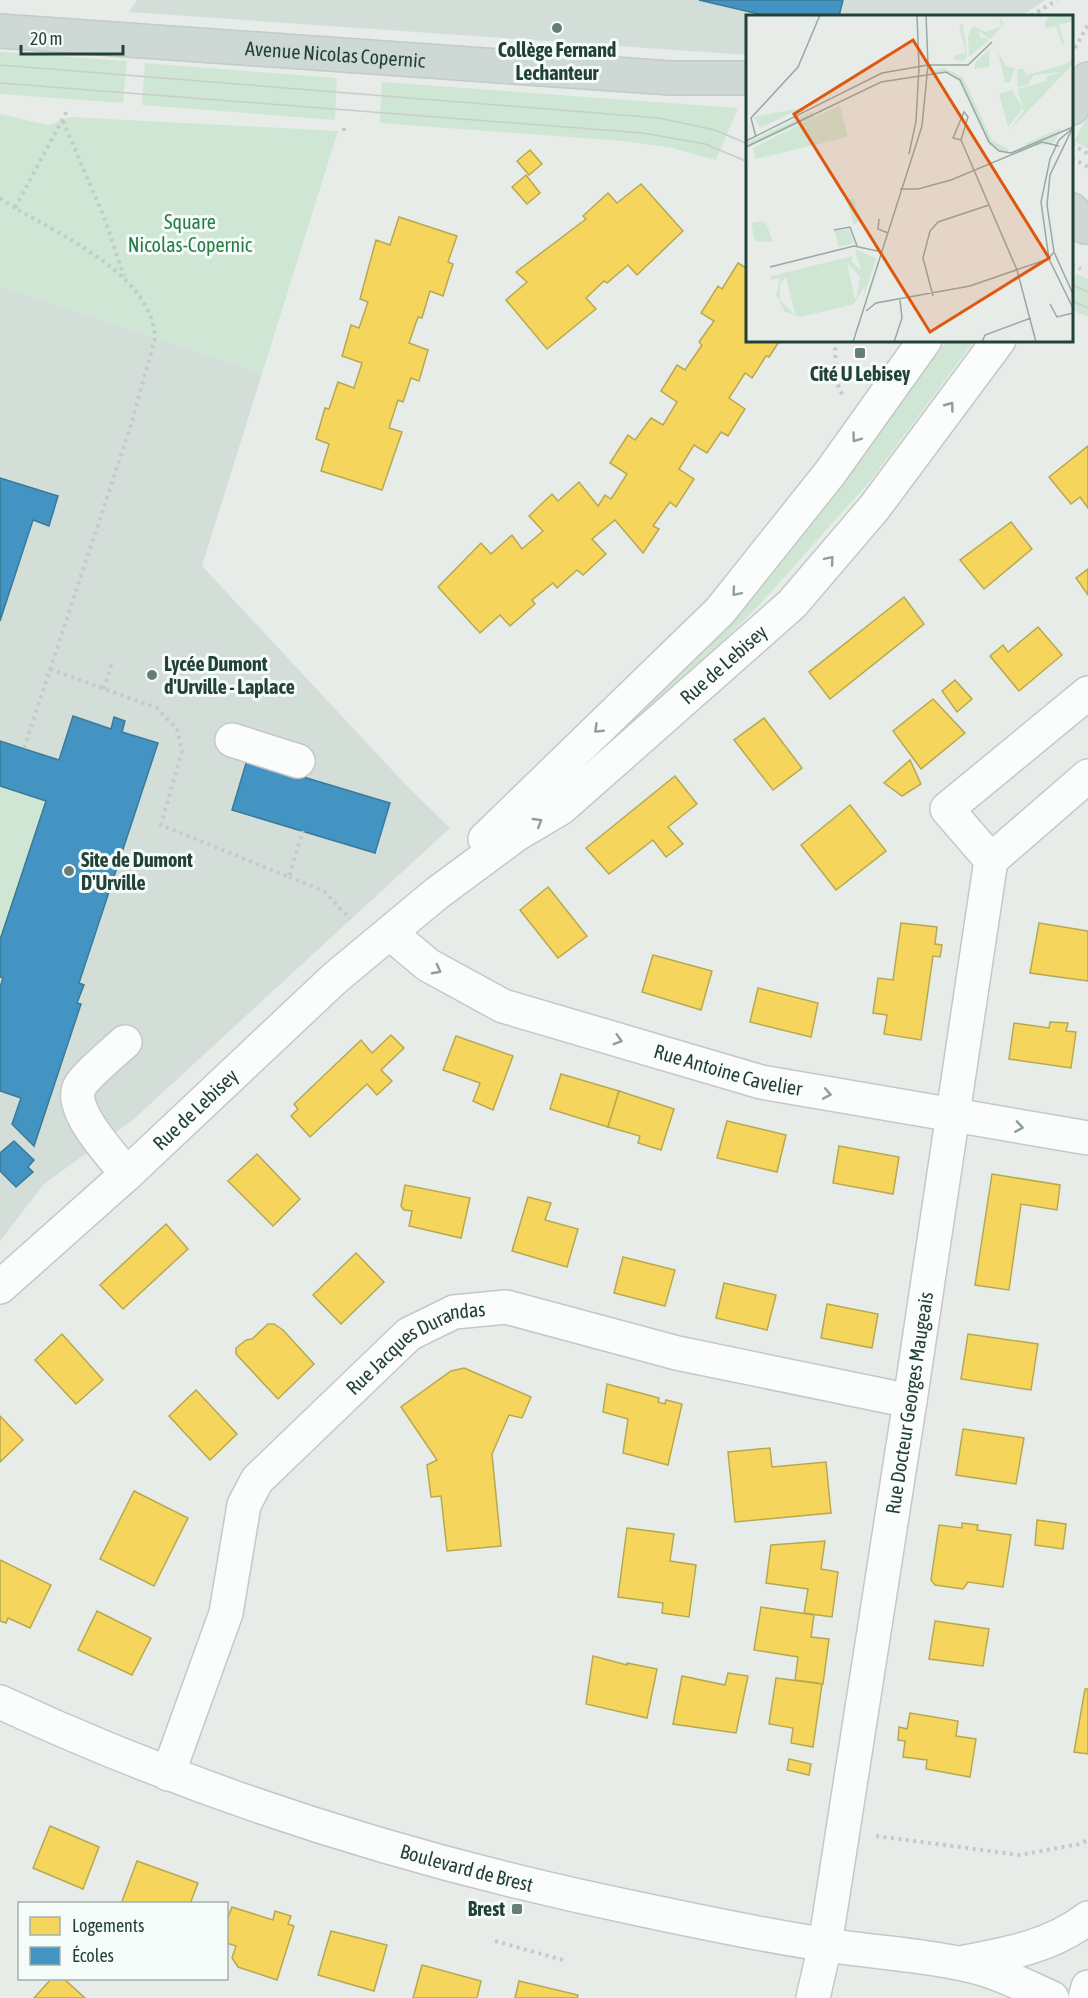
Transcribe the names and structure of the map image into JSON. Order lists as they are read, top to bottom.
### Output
{
  "streets": {
    "main road": ["Avenue Nicolas Copernic"],
    "street": [
      "Rue de Lebisey",
      "Rue Antoine Cavelier",
      "Rue Jacques Durandas",
      "Rue Docteur Georges Maugeais",
      "Boulevard de Brest"
    ]
  },
  "crossings": [
    ["Rue de Lebisey", "Rue Antoine Cavelier"],
    ["Rue Antoine Cavelier", "Rue Docteur Georges Maugeais"],
    ["Rue Jacques Durandas", "Rue Docteur Georges Maugeais"],
    ["Rue Jacques Durandas", "Boulevard de Brest"],
    ["Rue Docteur Georges Maugeais", "Boulevard de Brest"]
  ],
  "one_way": ["Rue Antoine Cavelier"],
  "parks": ["Square Nicolas-Copernic"],
  "places": {
    "other": ["Collège Fernand Lechanteur", "Lycée Dumont d'Urville - Laplace", "Site de Dumont D'Urville"],
    "transit": ["Cité U Lebisey", "Brest"]
  },
  "legend": ["Logements", "Écoles"],
  "scale_bar": "20 m"
}
